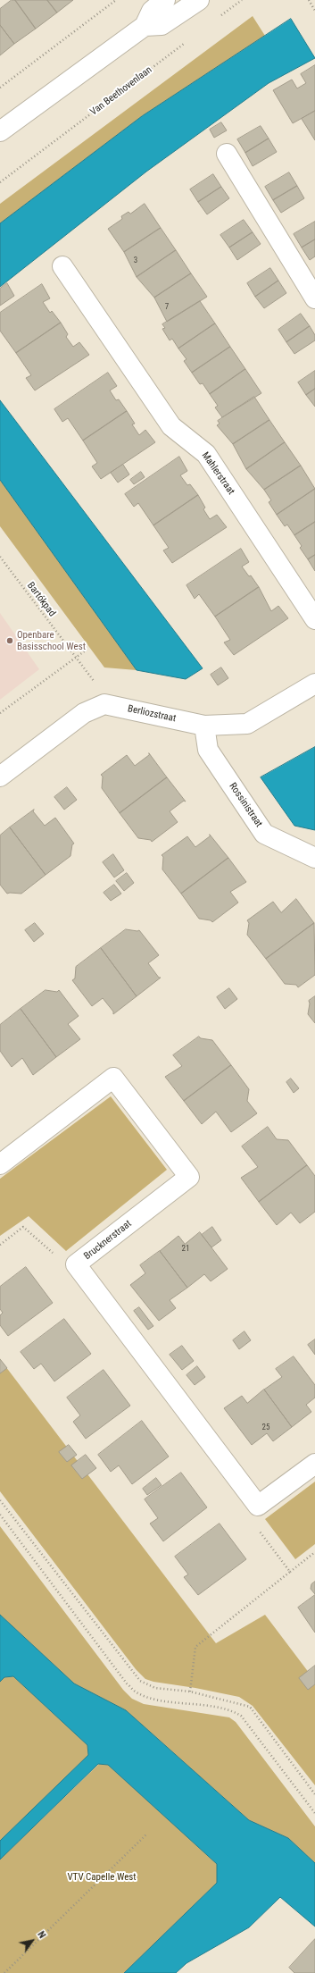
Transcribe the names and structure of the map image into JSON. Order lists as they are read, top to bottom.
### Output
{
  "streets": {
    "street": [
      "Mahlerstraat",
      "Berliozstraat",
      "Rossinistraat",
      "Brucknerstraat"
    ],
    "path": ["Van Beethovenlaan", "Bartókpad"]
  },
  "crossings": [
    ["Bartókpad", "Berliozstraat"],
    ["Berliozstraat", "Rossinistraat"]
  ],
  "parks": ["VTV Capelle West"],
  "places": ["Openbare Basisschool West"],
  "house_numbers": [
    "3",
    "7",
    "21",
    "25"
  ],
  "north": "top right"
}
